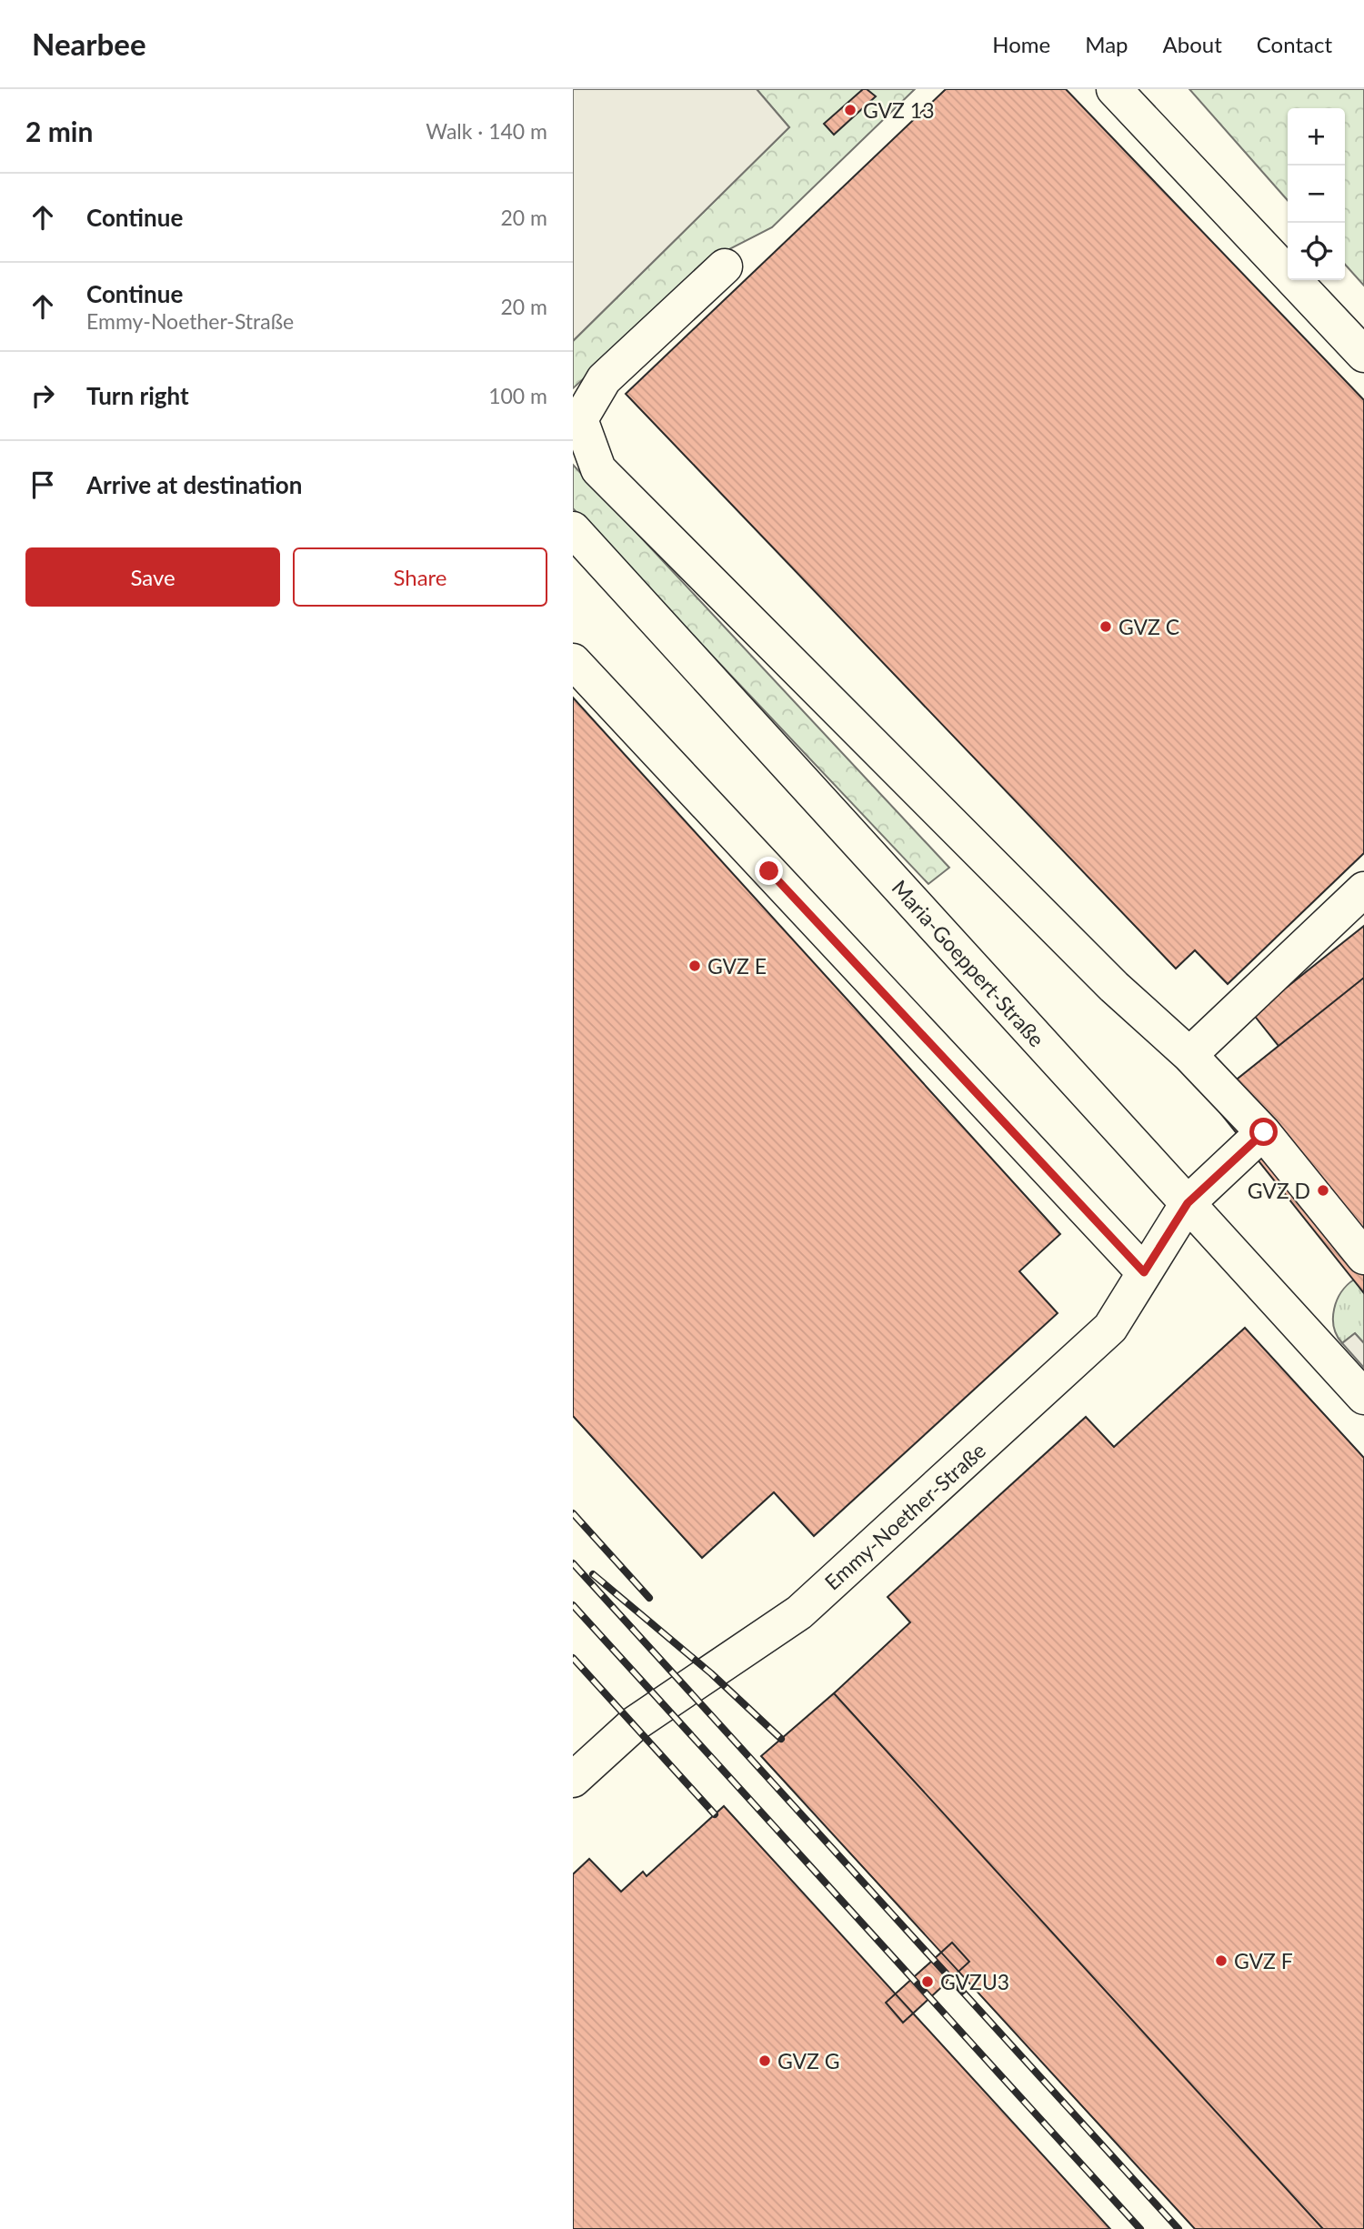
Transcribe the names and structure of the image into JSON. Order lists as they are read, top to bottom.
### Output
{
  "streets": {
    "lane": ["Maria-Goeppert-Straße", "Emmy-Noether-Straße"]
  },
  "crossings": [
    ["Maria-Goeppert-Straße", "Emmy-Noether-Straße"]
  ],
  "places": [
    "GVZ 13",
    "GVZ C",
    "GVZ E",
    "GVZ D",
    "GVZ F",
    "GVZU3",
    "GVZ G"
  ],
  "page": {
    "header": "Nearbee",
    "nav": [
      "Home",
      "Map",
      "About",
      "Contact"
    ],
    "heading": ["2 min", "Walk · 140 m"],
    "map_buttons": ["+", "−"],
    "list": [
      ["Continue", "20 m"],
      ["Continue", "Emmy-Noether-Straße", "20 m"],
      ["Turn right", "100 m"],
      "Arrive at destination"
    ],
    "buttons": ["Save", "Share"]
  }
}
